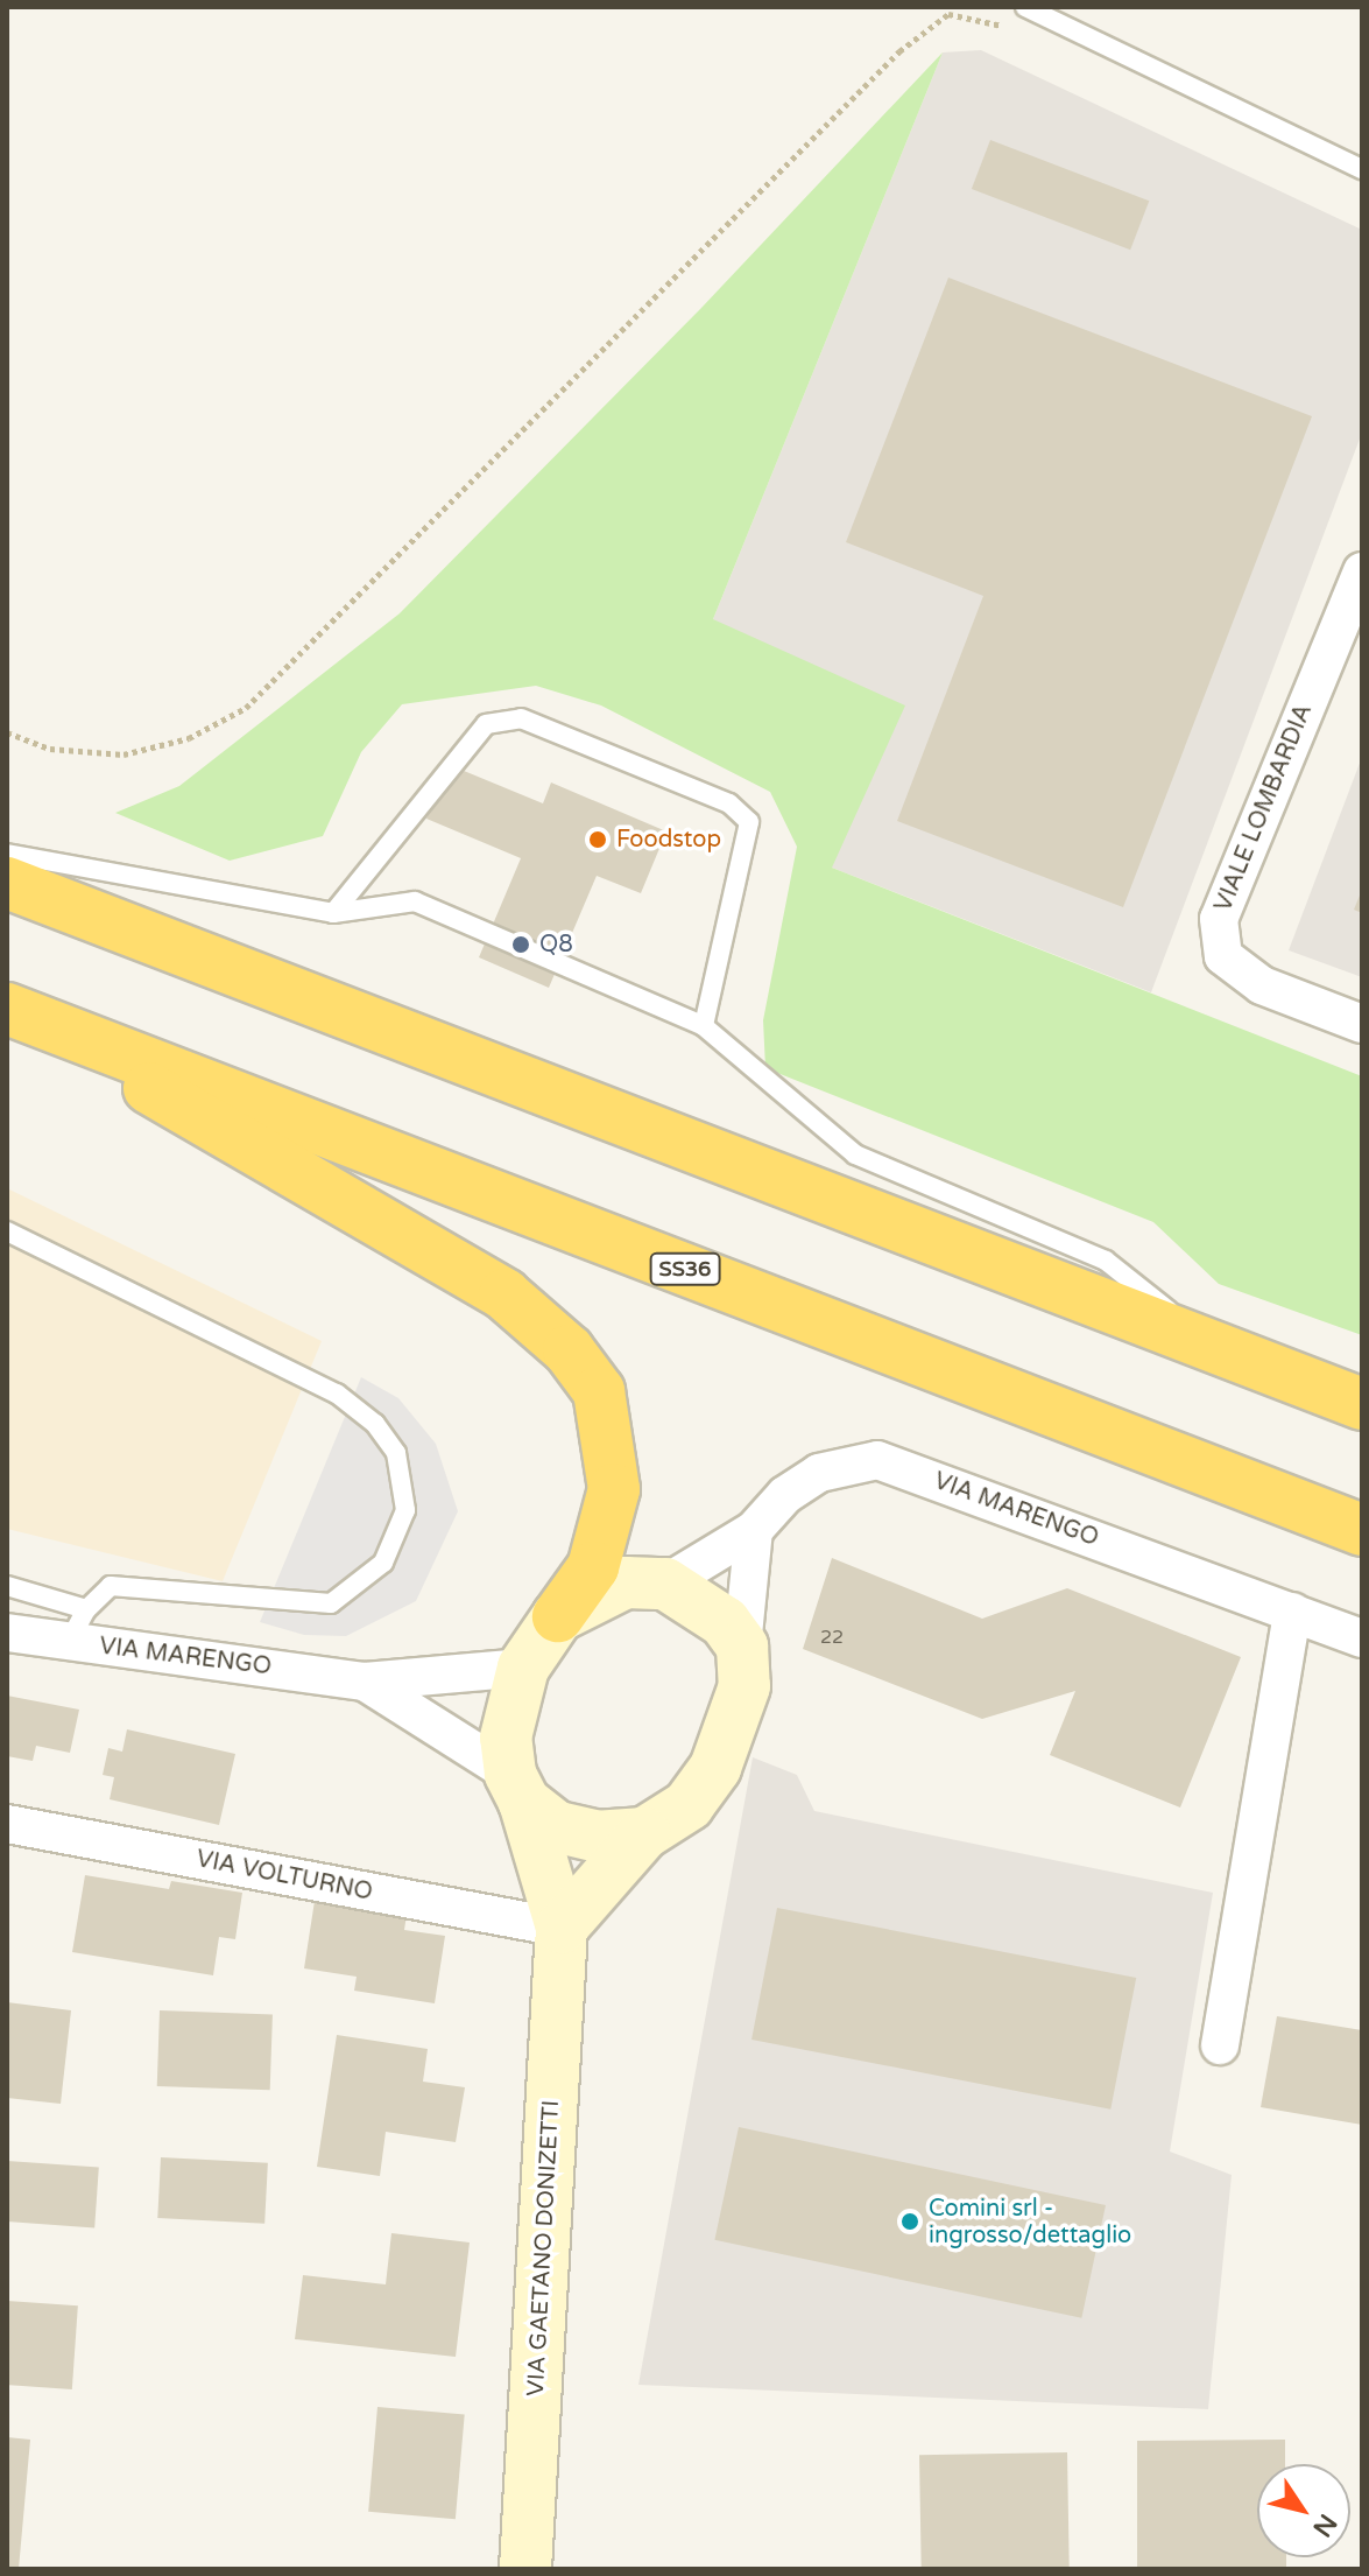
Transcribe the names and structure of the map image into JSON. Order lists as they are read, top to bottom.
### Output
{
  "streets": {
    "highway": ["SS36"],
    "street": [
      "VIALE LOMBARDIA",
      "VIA MARENGO",
      "VIA VOLTURNO",
      "VIA GAETANO DONIZETTI"
    ]
  },
  "crossings": [
    ["VIA MARENGO", "VIA GAETANO DONIZETTI"],
    ["VIA VOLTURNO", "VIA GAETANO DONIZETTI"]
  ],
  "places": ["Foodstop", "Q8", "Comini srl - ingrosso/dettaglio"],
  "house_numbers": ["22"],
  "north": "bottom right"
}
